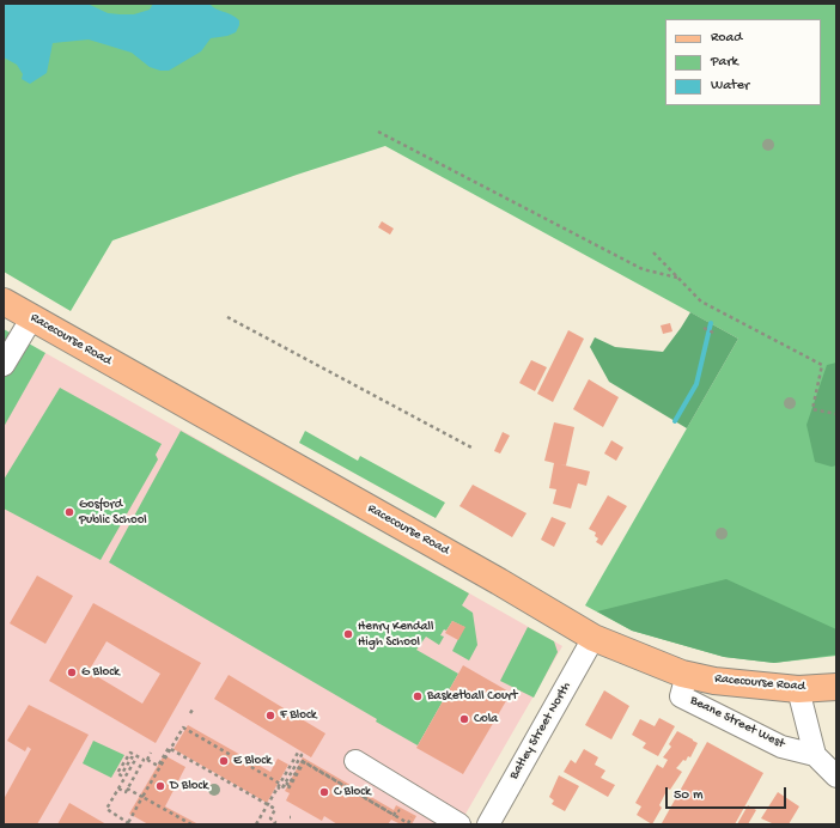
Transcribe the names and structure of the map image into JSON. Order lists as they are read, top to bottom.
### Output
{
  "streets": {
    "main road": ["Racecourse Road"],
    "street": ["Beane Street West", "Batley Street North"]
  },
  "crossings": [
    ["Racecourse Road", "Beane Street West"],
    ["Racecourse Road", "Batley Street North"]
  ],
  "places": [
    "Gosford Public School",
    "Henry Kendall High School",
    "G Block",
    "Basketball Court",
    "F Block",
    "Cola",
    "E Block",
    "D Block",
    "C Block"
  ],
  "legend": ["Road", "Park", "Water"],
  "scale_bar": "50 m"
}
